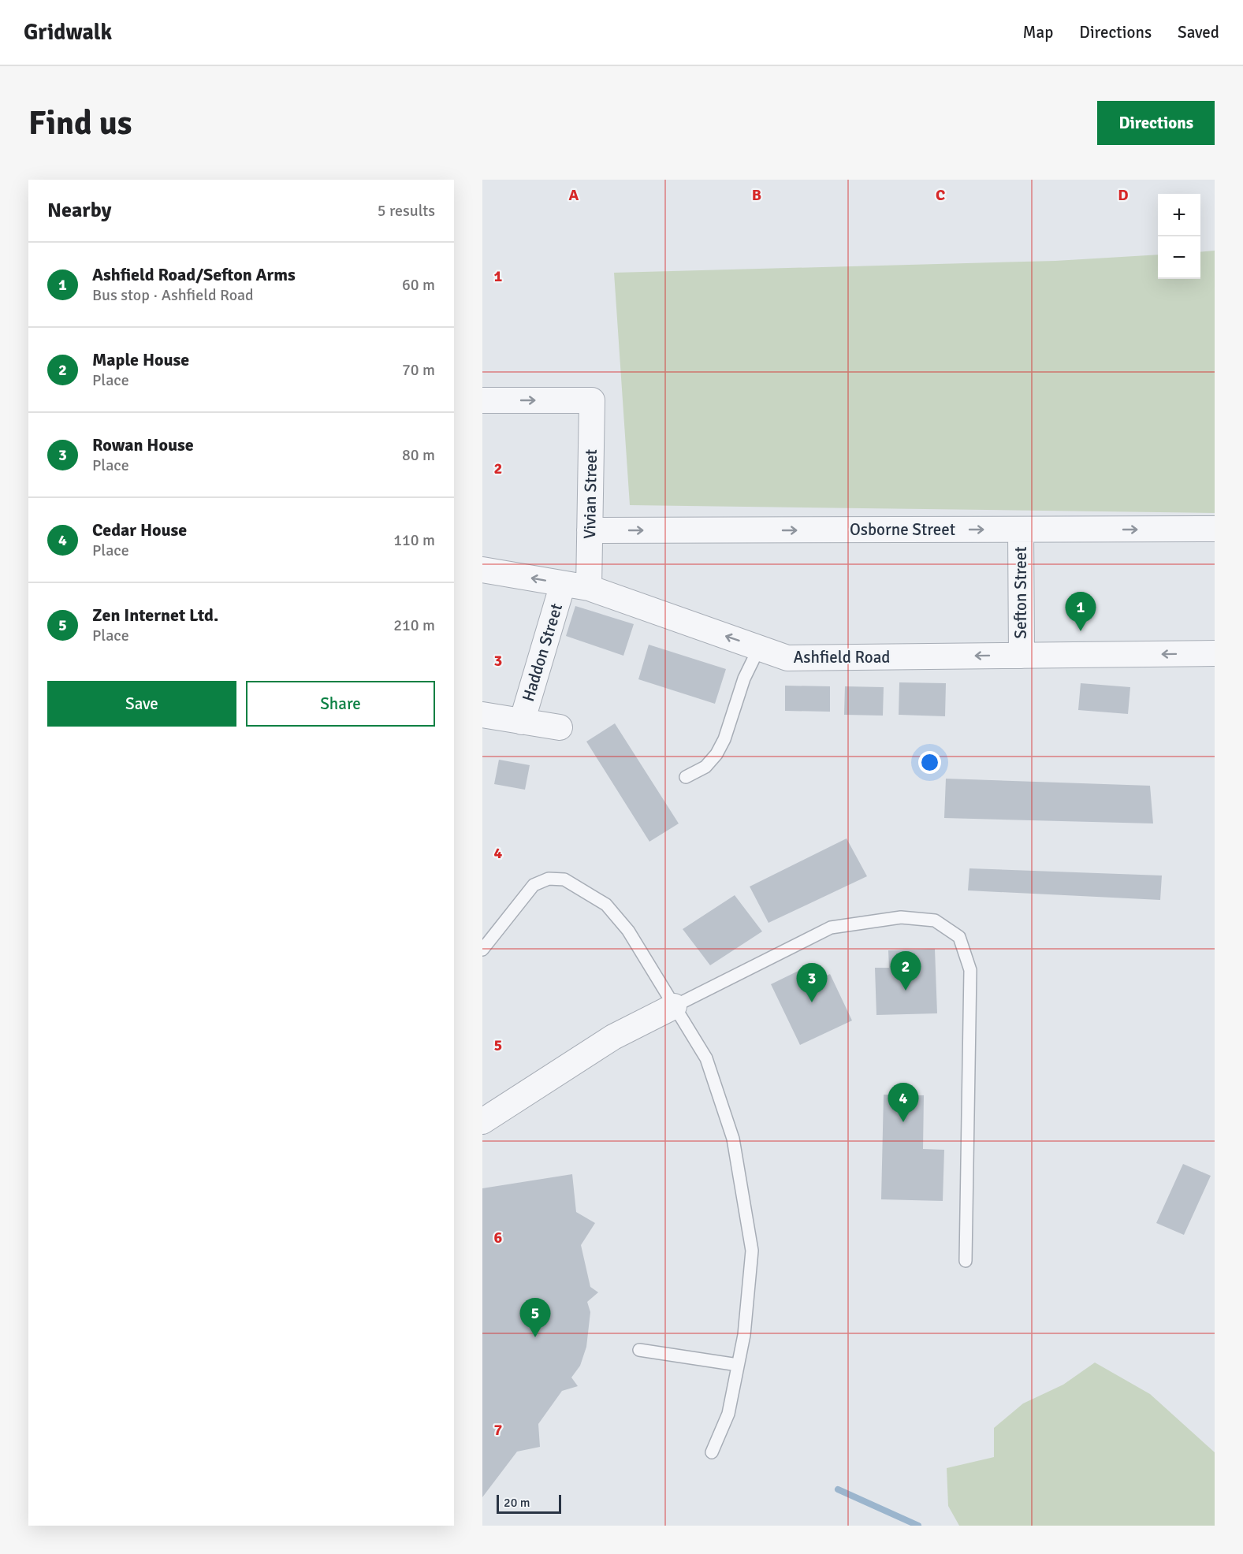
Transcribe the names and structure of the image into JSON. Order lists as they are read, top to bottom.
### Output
{
  "streets": {
    "street": [
      "Vivian Street",
      "Osborne Street",
      "Sefton Street",
      "Haddon Street",
      "Ashfield Road"
    ]
  },
  "crossings": [
    ["Vivian Street", "Osborne Street"],
    ["Vivian Street", "Ashfield Road"],
    ["Osborne Street", "Sefton Street"],
    ["Sefton Street", "Ashfield Road"],
    ["Haddon Street", "Ashfield Road"]
  ],
  "one_way": ["Osborne Street", "Ashfield Road"],
  "scale_bar": "20 m",
  "page": {
    "header": "Gridwalk",
    "nav": ["Map", "Directions", "Saved"],
    "buttons": [
      "Directions",
      ["Save", "Share"]
    ],
    "title": "Find us",
    "heading": ["Nearby", "5 results"],
    "map_buttons": ["+", "−"],
    "list": [
      {
        "mark": "1",
        "name": "Ashfield Road/Sefton Arms",
        "note": "Bus stop · Ashfield Road",
        "value": "60 m"
      },
      {
        "mark": "2",
        "name": "Maple House",
        "note": "Place",
        "value": "70 m"
      },
      {
        "mark": "3",
        "name": "Rowan House",
        "note": "Place",
        "value": "80 m"
      },
      {
        "mark": "4",
        "name": "Cedar House",
        "note": "Place",
        "value": "110 m"
      },
      {
        "mark": "5",
        "name": "Zen Internet Ltd.",
        "note": "Place",
        "value": "210 m"
      }
    ],
    "pins": [
      "1",
      "2",
      "3",
      "4",
      "5"
    ],
    "scale": "20 m"
  },
  "grid": {
    "columns": [
      "A",
      "B",
      "C",
      "D"
    ],
    "rows": [
      "1",
      "2",
      "3",
      "4",
      "5",
      "6",
      "7"
    ]
  }
}
